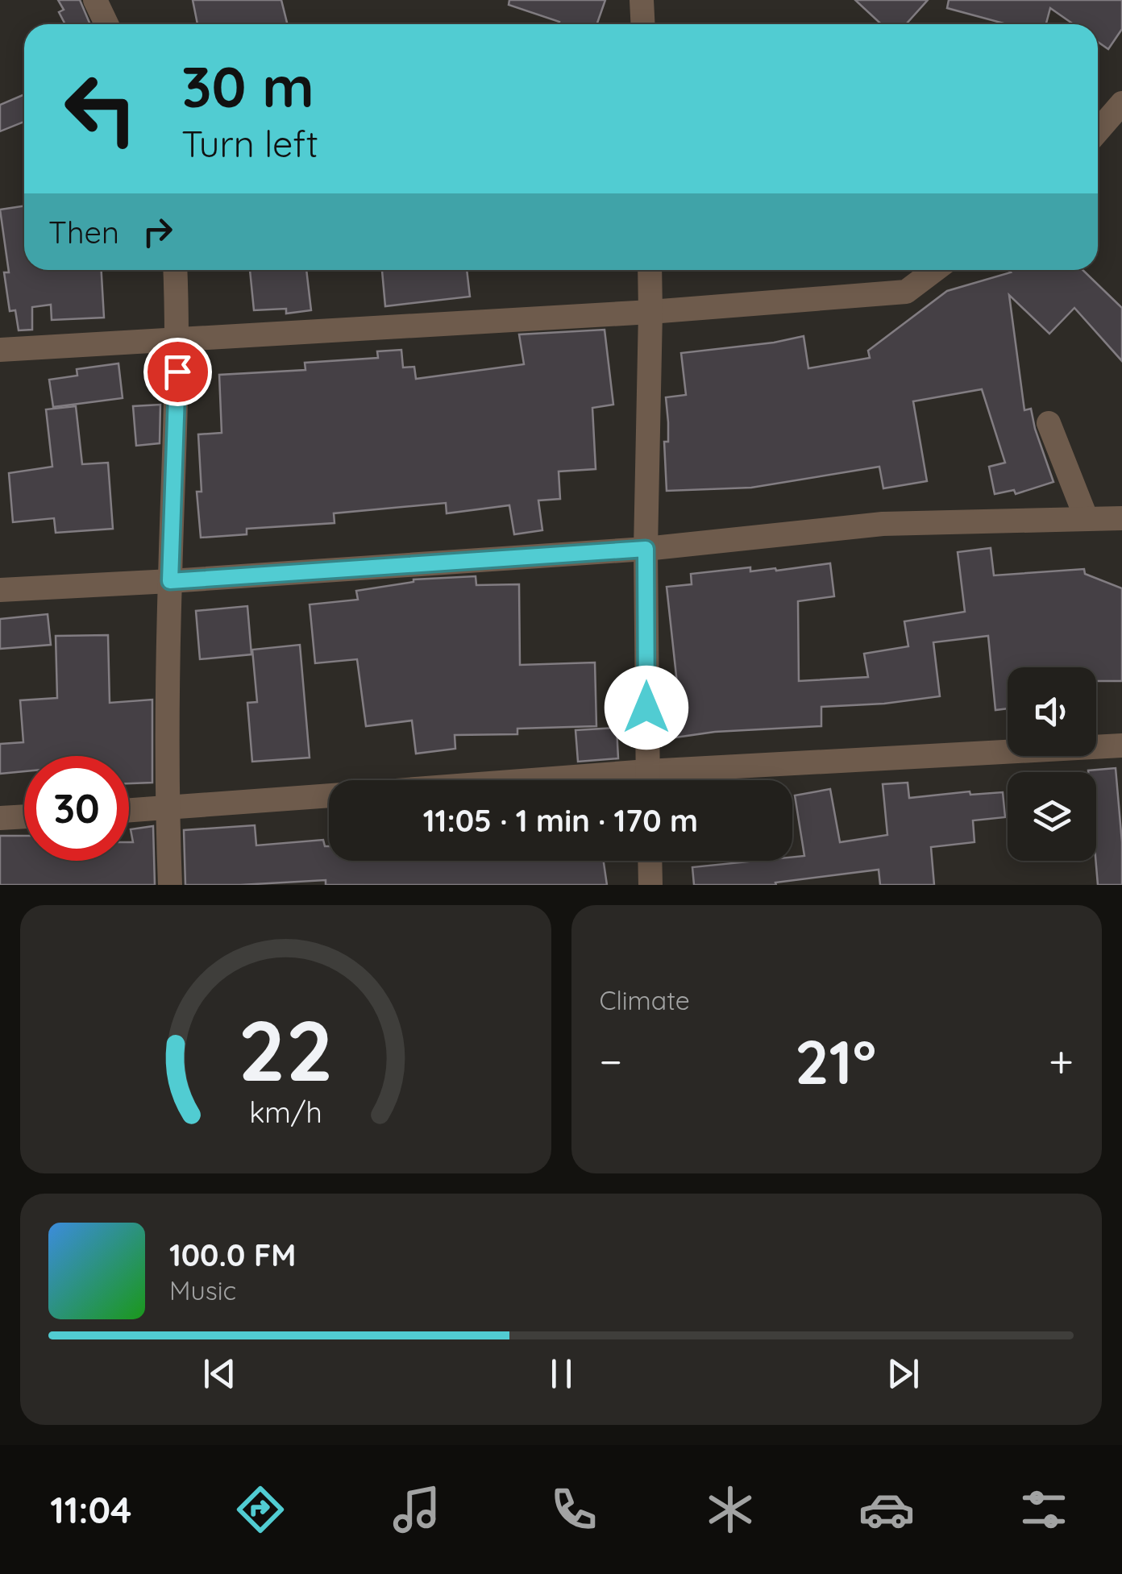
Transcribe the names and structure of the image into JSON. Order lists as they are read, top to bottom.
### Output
{
  "page": {
    "turn": ["30 m", "Turn left"],
    "then": "Then",
    "limit": "30",
    "trip": "11:05 · 1 min · 170 m",
    "tile": "Climate",
    "heat": ["−", "21°", "+"],
    "song": ["100.0 FM", "Music"],
    "tabs": "11:04",
    "gauge": ["22", "km/h"]
  }
}
